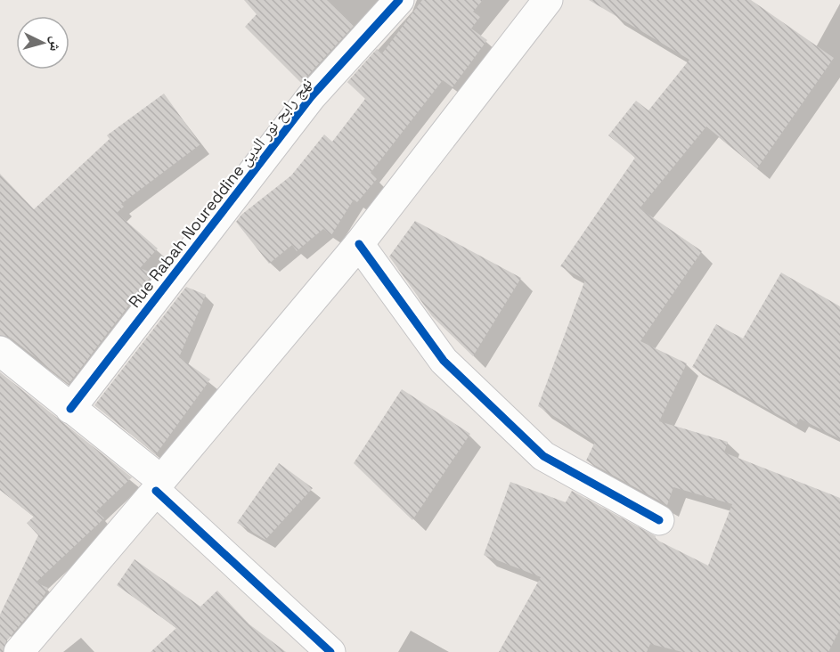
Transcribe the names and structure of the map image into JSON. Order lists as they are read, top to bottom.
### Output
{
  "streets": {
    "street": ["Rue Rabah Noureddine نهج رابح نور الدين"]
  },
  "north": "right"
}
